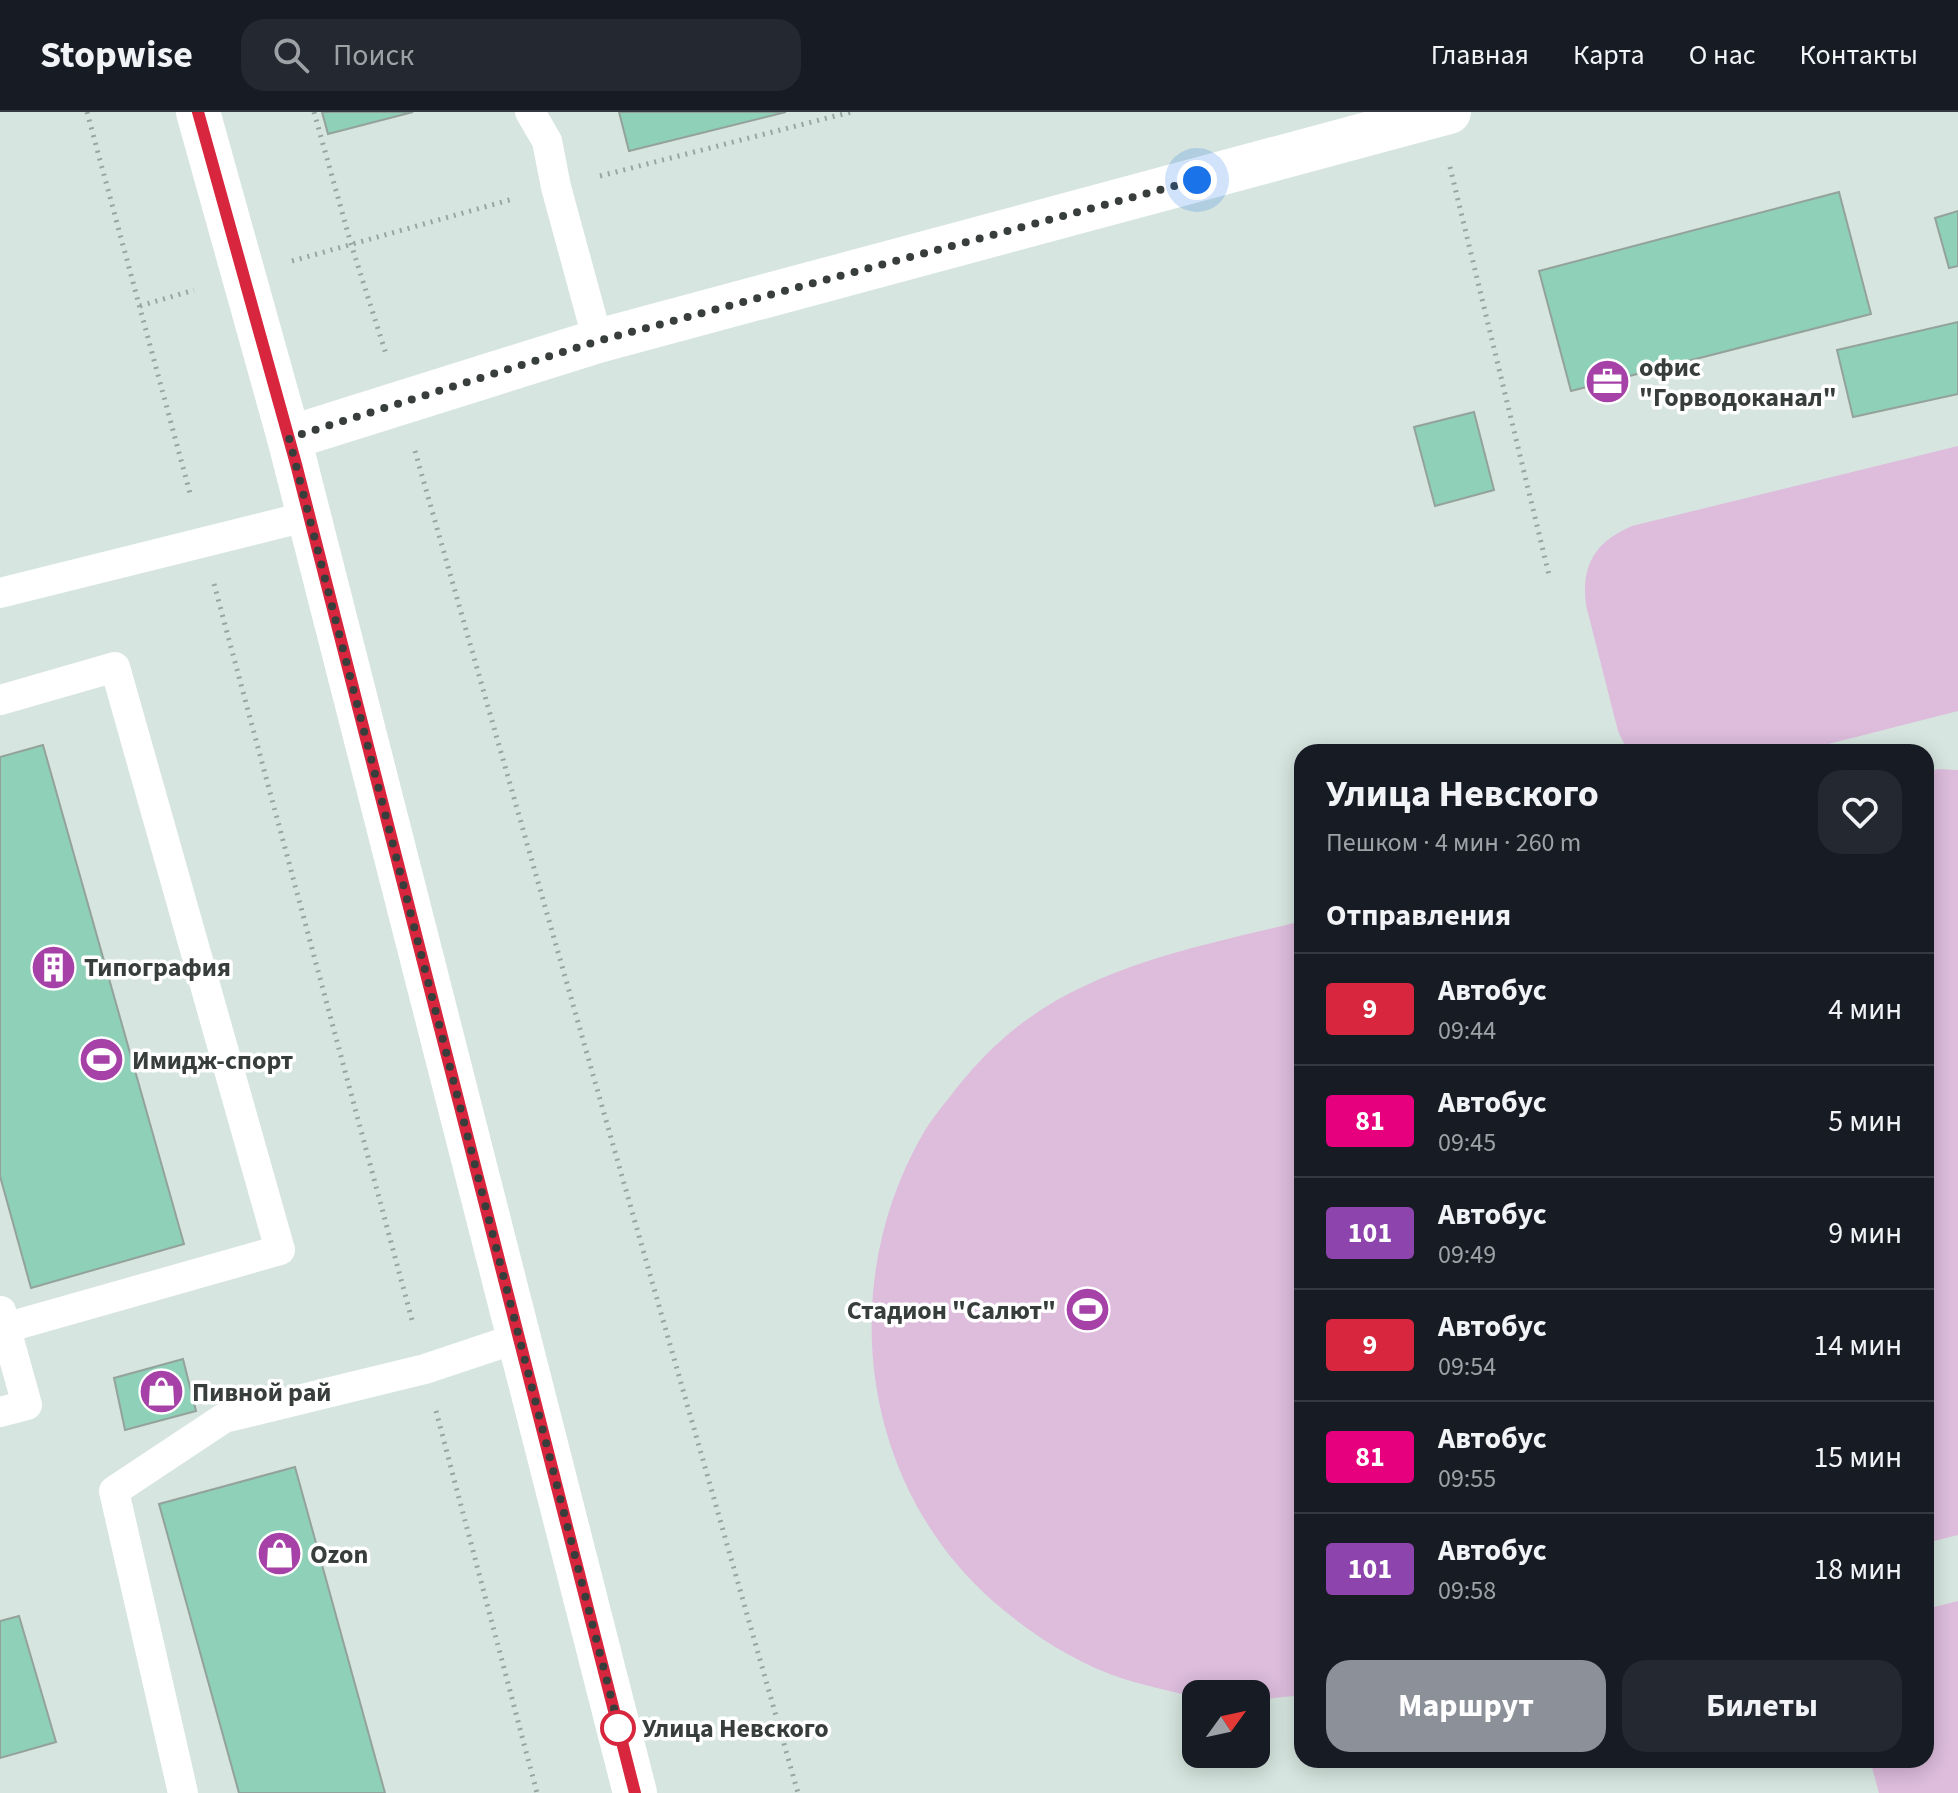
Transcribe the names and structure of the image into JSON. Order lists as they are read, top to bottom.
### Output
{
  "places": {
    "office": ["офис \"Горводоканал\""],
    "building": ["Типография"],
    "sports": ["Имидж-спорт", "Стадион \"Салют\""],
    "shop": ["Пивной рай", "Ozon"],
    "other": ["Улица Невского"]
  },
  "lines": ["bus line 9"],
  "north": "top right",
  "page": {
    "header": "Stopwise",
    "search": "Поиск",
    "nav": [
      "Главная",
      "Карта",
      "О нас",
      "Контакты"
    ],
    "heading": [
      ["Улица Невского", "Пешком · 4 мин · 260 m"],
      "Отправления"
    ],
    "list": [
      {
        "mark": "9",
        "name": "Автобус",
        "note": "09:44",
        "value": "4 мин"
      },
      {
        "mark": "81",
        "name": "Автобус",
        "note": "09:45",
        "value": "5 мин"
      },
      {
        "mark": "101",
        "name": "Автобус",
        "note": "09:49",
        "value": "9 мин"
      },
      {
        "mark": "9",
        "name": "Автобус",
        "note": "09:54",
        "value": "14 мин"
      },
      {
        "mark": "81",
        "name": "Автобус",
        "note": "09:55",
        "value": "15 мин"
      },
      {
        "mark": "101",
        "name": "Автобус",
        "note": "09:58",
        "value": "18 мин"
      }
    ],
    "buttons": ["Маршрут", "Билеты"]
  }
}
